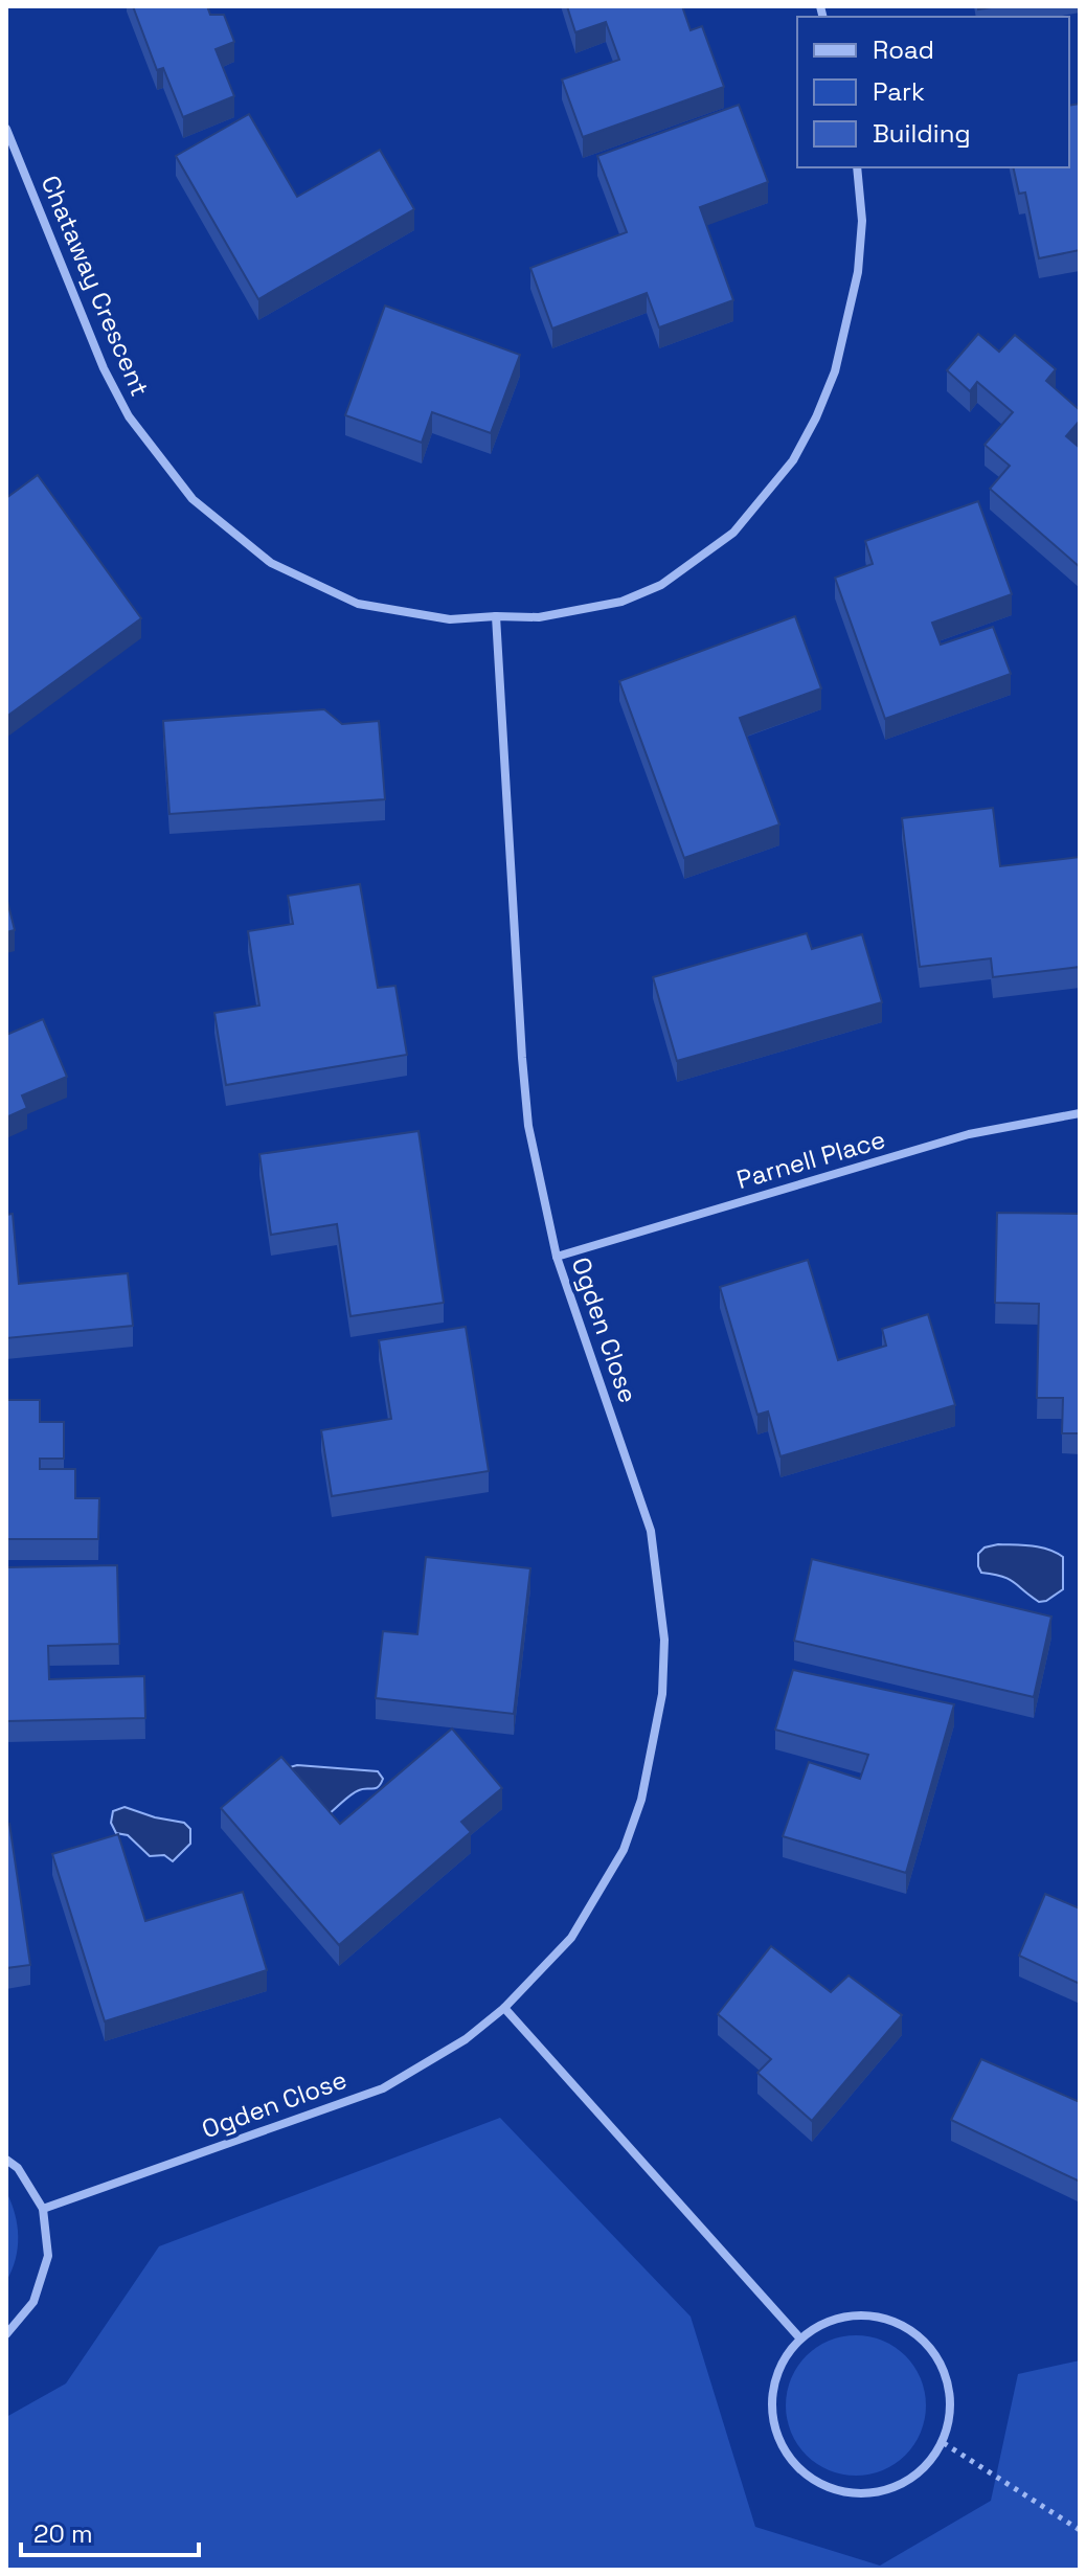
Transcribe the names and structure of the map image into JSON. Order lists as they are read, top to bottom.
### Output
{
  "streets": {
    "street": ["Chataway Crescent", "Parnell Place", "Ogden Close"]
  },
  "crossings": [
    ["Chataway Crescent", "Ogden Close"],
    ["Parnell Place", "Ogden Close"]
  ],
  "legend": ["Road", "Park", "Building"],
  "scale_bar": "20 m"
}
